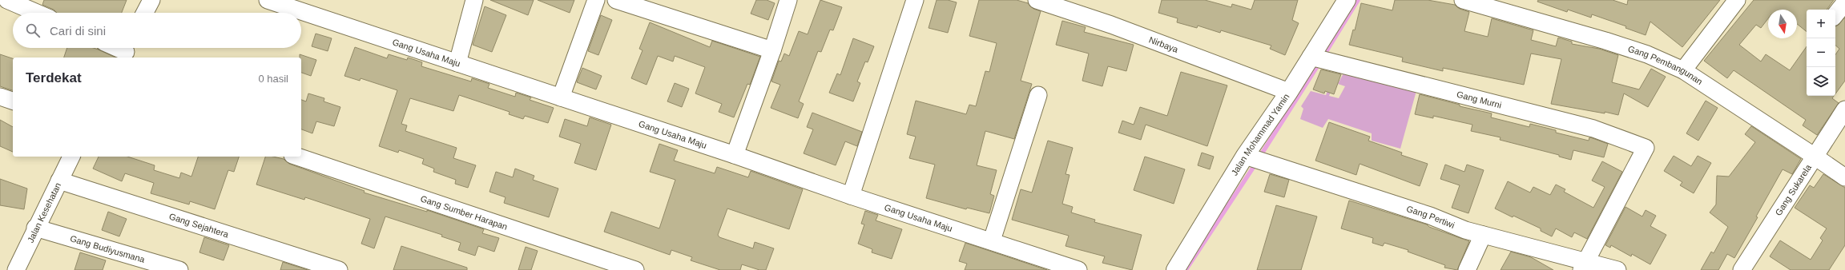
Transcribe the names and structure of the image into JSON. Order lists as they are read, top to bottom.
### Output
{
  "streets": {
    "street": [
      "Nirbaya",
      "Gang Usaha Maju",
      "Gang Pembangunan",
      "Gang Murni",
      "Jalan Mohammad Yamin",
      "Gang Sukarela",
      "Jalan Kesehatan",
      "Gang Sumber Harapan",
      "Gang Pertiwi",
      "Gang Sejahtera",
      "Gang Budiyusmana"
    ]
  },
  "crossings": [
    ["Nirbaya", "Jalan Mohammad Yamin"],
    ["Gang Pembangunan", "Gang Sukarela"],
    ["Gang Murni", "Jalan Mohammad Yamin"],
    ["Gang Murni", "Gang Pertiwi"],
    ["Jalan Mohammad Yamin", "Gang Pertiwi"],
    ["Jalan Kesehatan", "Gang Sejahtera"],
    ["Jalan Kesehatan", "Gang Budiyusmana"]
  ],
  "north": "bottom",
  "page": {
    "map_buttons": ["+", "−"],
    "search": "Cari di sini",
    "heading": ["Terdekat", "0 hasil"]
  }
}
